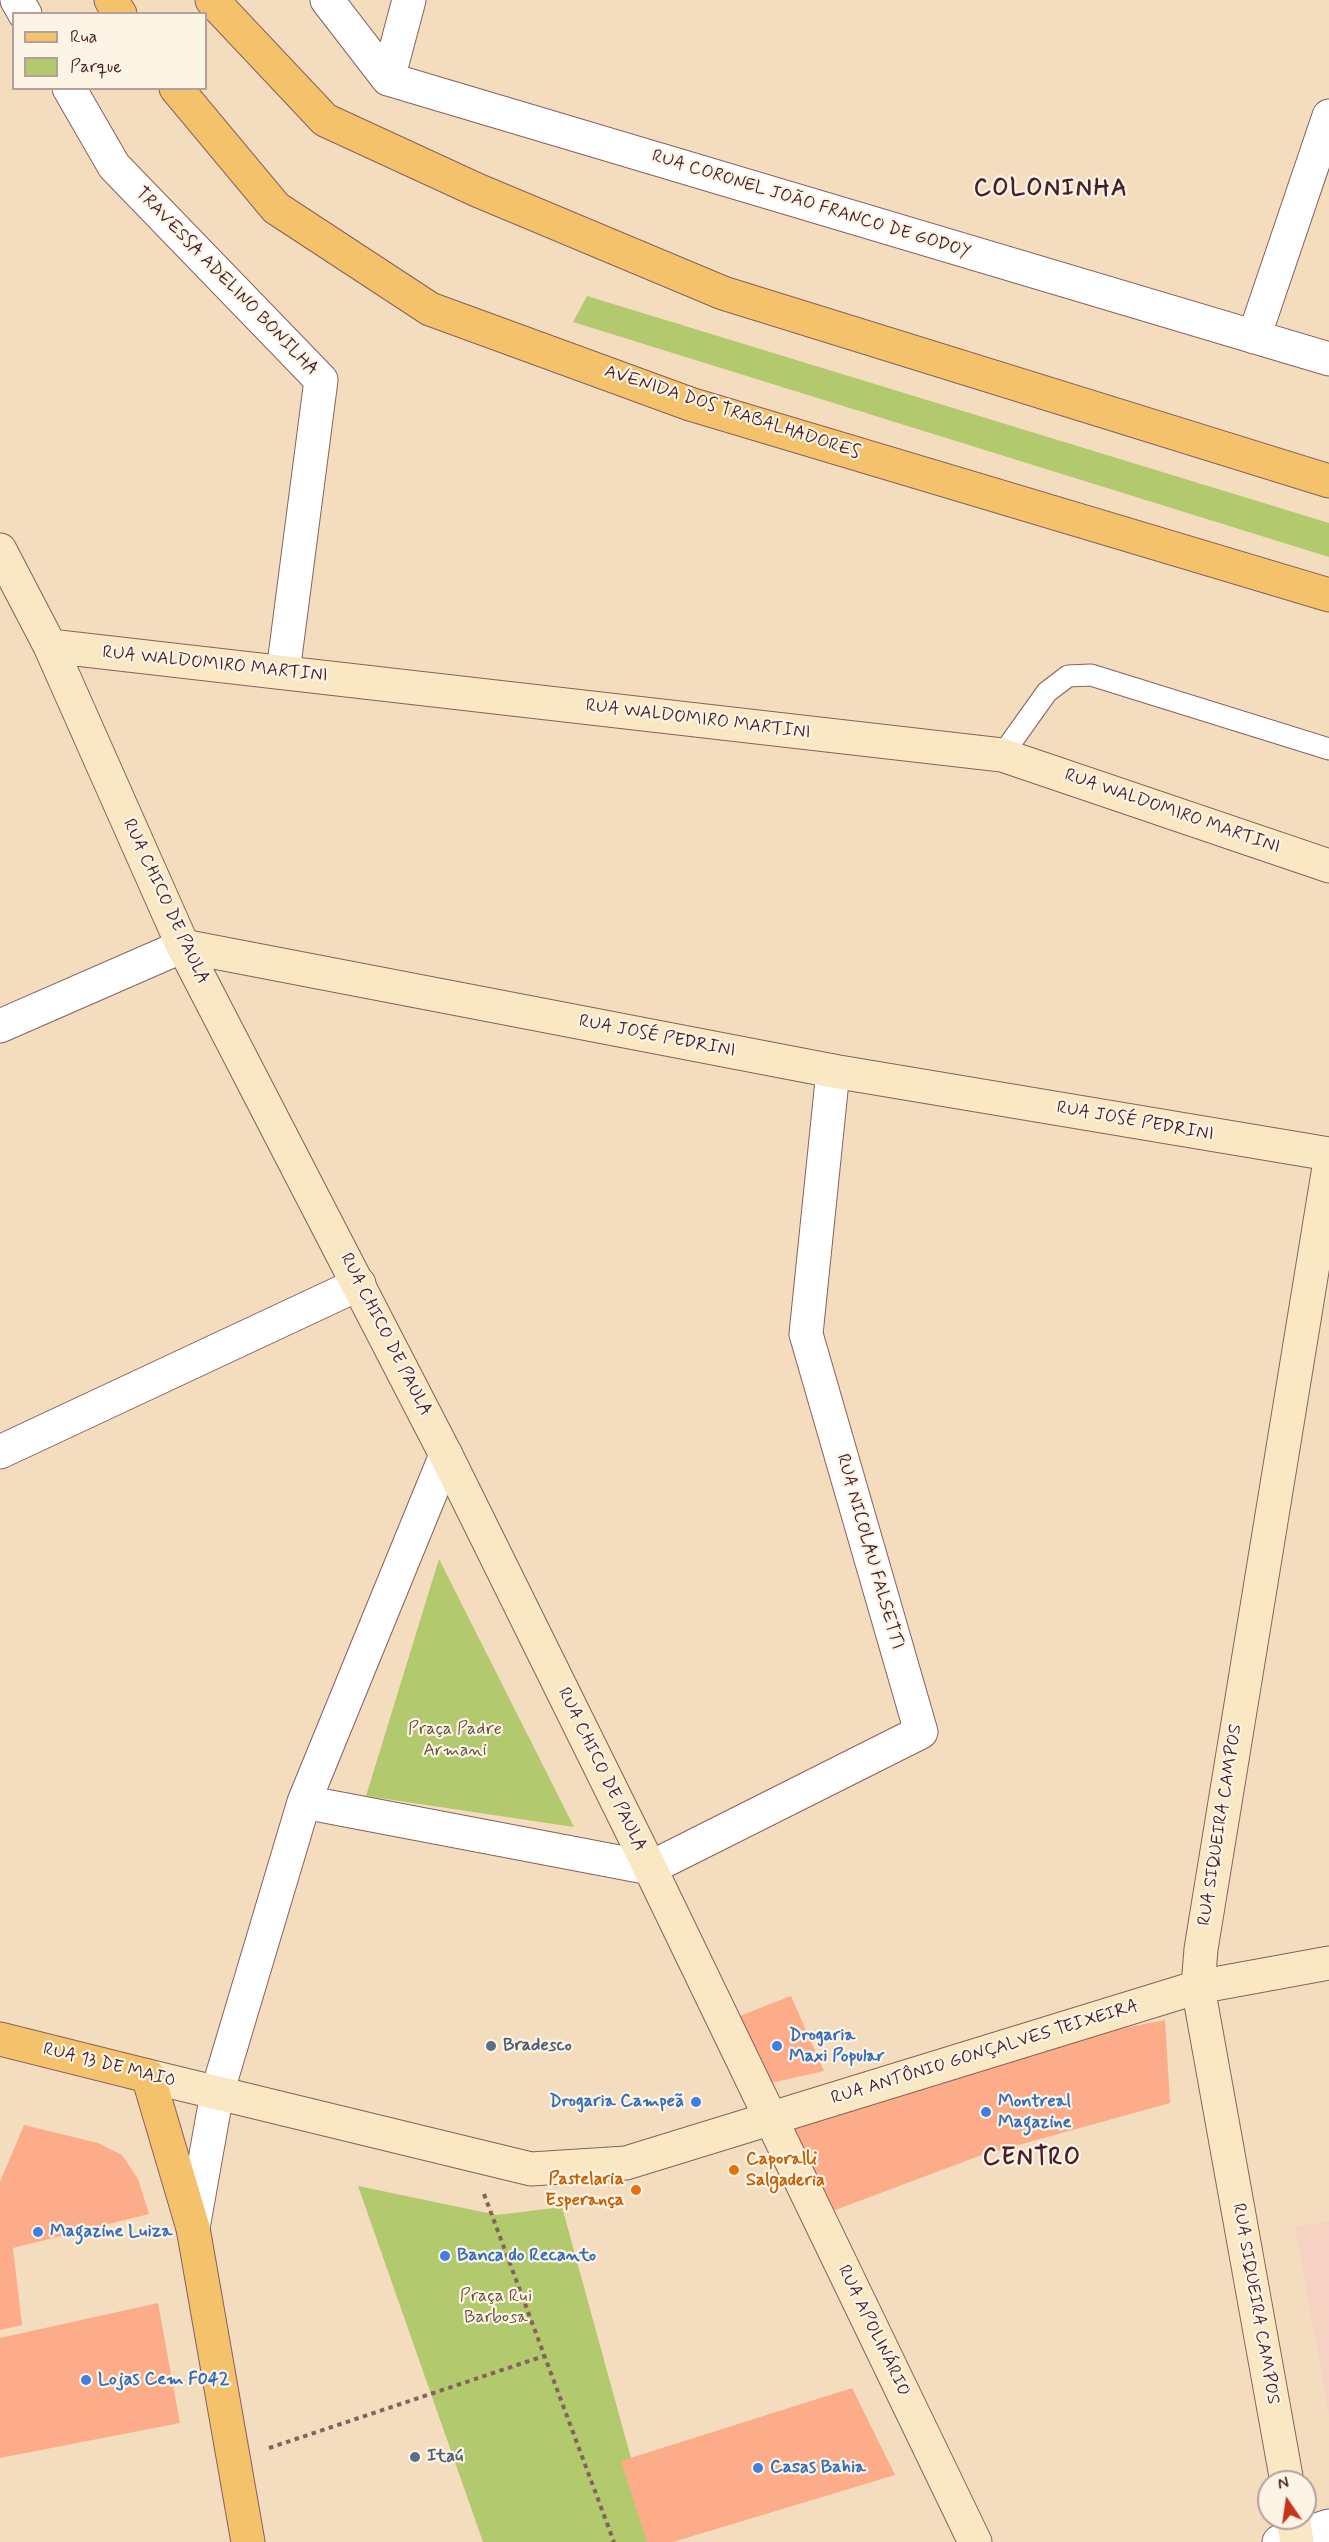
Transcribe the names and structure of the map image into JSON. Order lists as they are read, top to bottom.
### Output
{
  "streets": {
    "main road": [
      "AVENIDA DOS TRABALHADORES",
      "RUA WALDOMIRO MARTINI",
      "RUA CHICO DE PAULA",
      "RUA JOSÉ PEDRINI",
      "RUA SIQUEIRA CAMPOS",
      "RUA ANTÔNIO GONÇALVES TEIXEIRA",
      "RUA 13 DE MAIO",
      "RUA APOLINÁRIO"
    ],
    "street": ["RUA CORONEL JOÃO FRANCO DE GODOY", "TRAVESSA ADELINO BONILHA", "RUA NICOLAU FALSETTI"]
  },
  "crossings": [
    ["TRAVESSA ADELINO BONILHA", "RUA WALDOMIRO MARTINI"],
    ["RUA WALDOMIRO MARTINI", "RUA CHICO DE PAULA"],
    ["RUA CHICO DE PAULA", "RUA JOSÉ PEDRINI"],
    ["RUA CHICO DE PAULA", "RUA NICOLAU FALSETTI"],
    ["RUA CHICO DE PAULA", "RUA ANTÔNIO GONÇALVES TEIXEIRA"],
    ["RUA CHICO DE PAULA", "RUA APOLINÁRIO"],
    ["RUA JOSÉ PEDRINI", "RUA NICOLAU FALSETTI"],
    ["RUA SIQUEIRA CAMPOS", "RUA ANTÔNIO GONÇALVES TEIXEIRA"],
    ["RUA ANTÔNIO GONÇALVES TEIXEIRA", "RUA APOLINÁRIO"]
  ],
  "districts": ["COLONINHA", "CENTRO"],
  "parks": ["Praça Padre Armani", "Praça Rui Barbosa"],
  "places": [
    "Bradesco",
    "Drogaria Maxi Popular",
    "Drogaria Campeã",
    "Montreal Magazine",
    "Caporalli Salgaderia",
    "Pastelaria Esperança",
    "Magazine Luiza",
    "Banca do Recanto",
    "Lojas Cem F042",
    "Itaú",
    "Casas Bahia"
  ],
  "legend": ["Rua", "Parque"],
  "north": "top"
}
